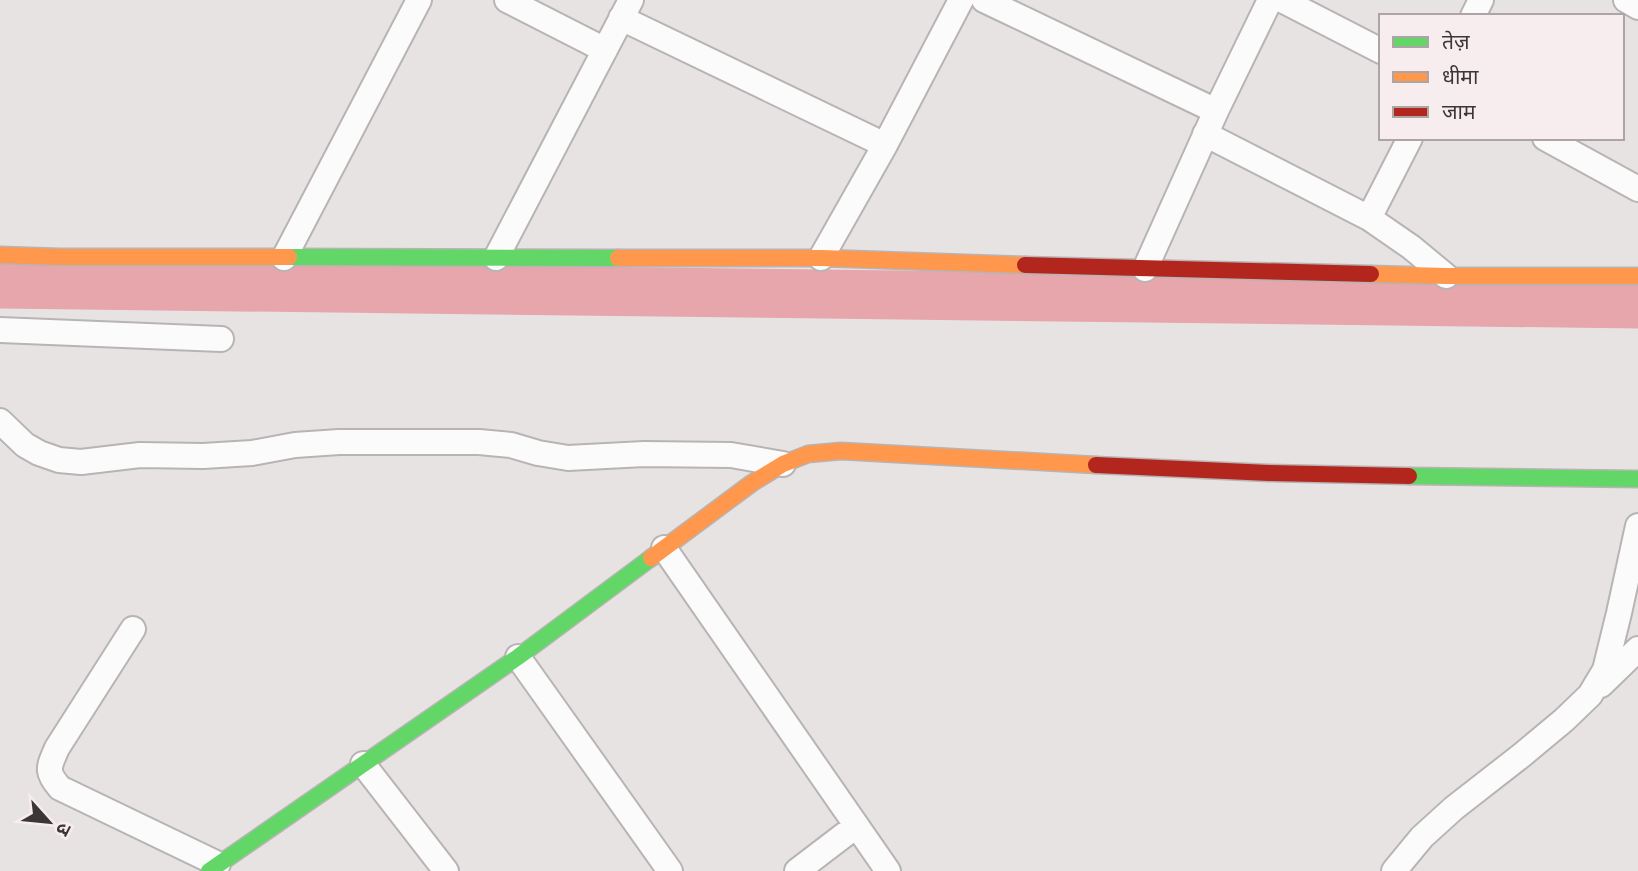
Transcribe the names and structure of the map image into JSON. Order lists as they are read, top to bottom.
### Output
{
  "legend": ["तेज़", "धीमा", "जाम"],
  "north": "bottom right"
}
